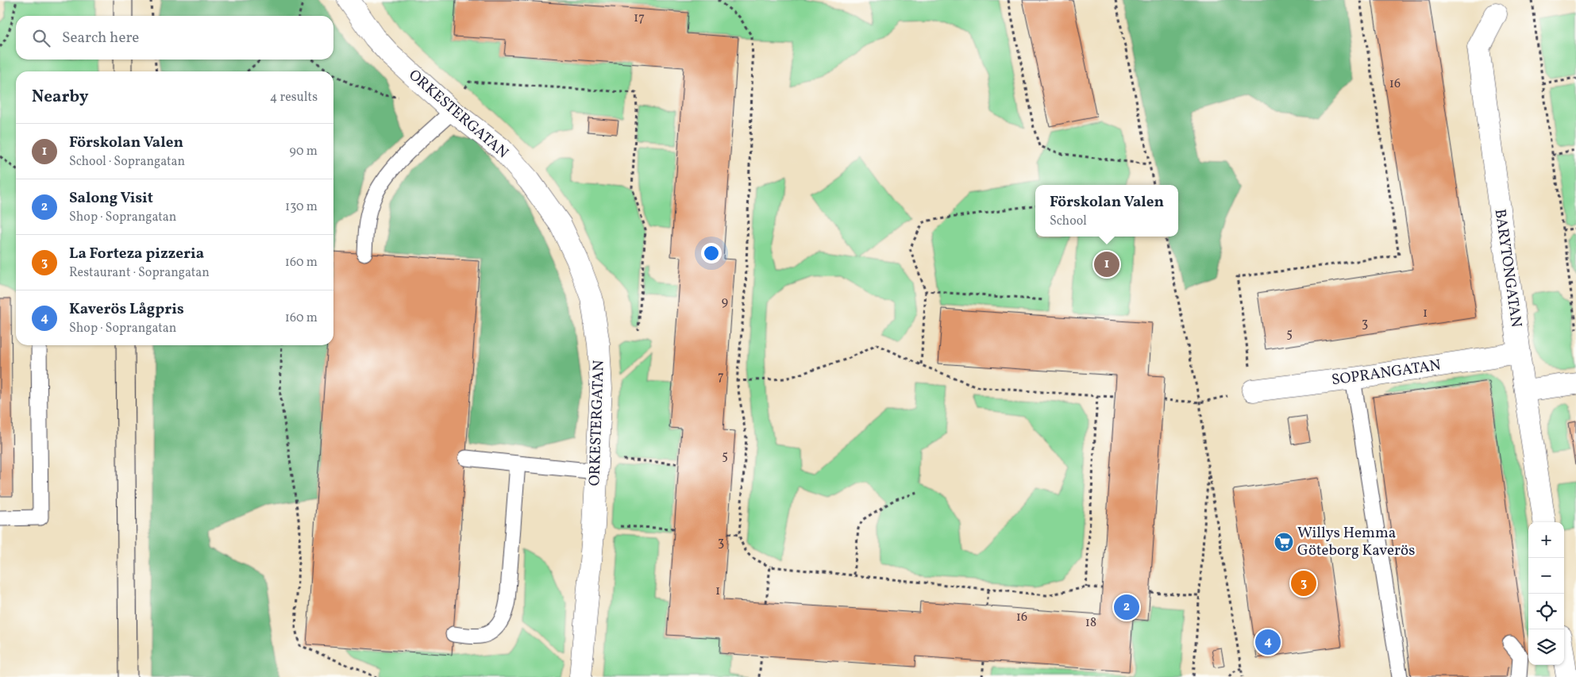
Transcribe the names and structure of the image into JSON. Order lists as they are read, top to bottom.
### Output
{
  "streets": {
    "street": ["ORKESTERGATAN", "BARYTONGATAN", "SOPRANGATAN"]
  },
  "crossings": [
    ["BARYTONGATAN", "SOPRANGATAN"]
  ],
  "places": {
    "supermarket": ["Willys Hemma Göteborg Kaverös"]
  },
  "house_numbers": [
    "17",
    "16",
    "9",
    "1",
    "3",
    "5",
    "7",
    "5",
    "3",
    "1",
    "16",
    "18"
  ],
  "page": {
    "search": "Search here",
    "heading": ["Nearby", "4 results"],
    "list": [
      {
        "mark": "1",
        "name": "Förskolan Valen",
        "note": "School · Soprangatan",
        "value": "90 m"
      },
      {
        "mark": "2",
        "name": "Salong Visit",
        "note": "Shop · Soprangatan",
        "value": "130 m"
      },
      {
        "mark": "3",
        "name": "La Forteza pizzeria",
        "note": "Restaurant · Soprangatan",
        "value": "160 m"
      },
      {
        "mark": "4",
        "name": "Kaverös Lågpris",
        "note": "Shop · Soprangatan",
        "value": "160 m"
      }
    ],
    "popup": ["Förskolan Valen", "School"],
    "pins": [
      "1",
      "3",
      "2",
      "4"
    ],
    "map_buttons": ["+", "−"]
  }
}
